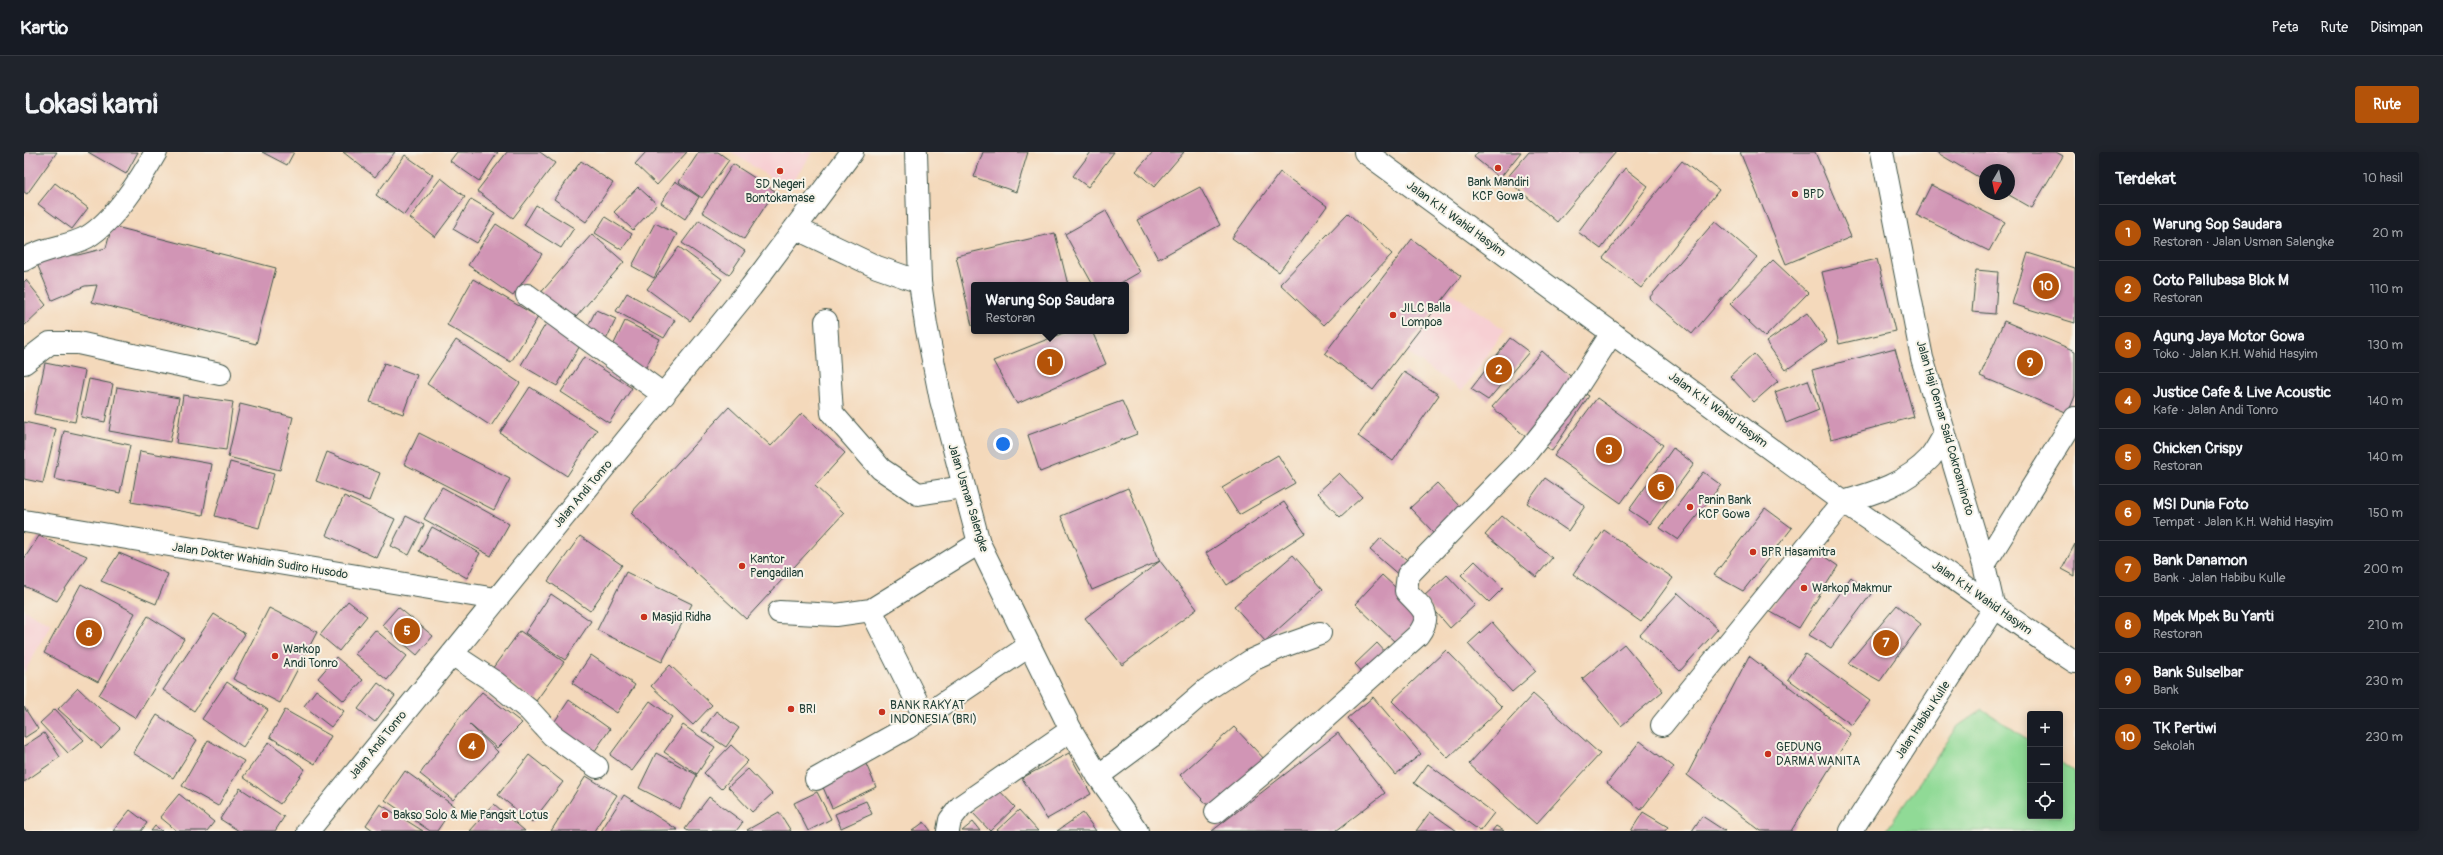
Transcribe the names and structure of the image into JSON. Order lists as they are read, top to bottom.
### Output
{
  "streets": {
    "main road": [
      "Jalan K.H. Wahid Hasyim",
      "Jalan Haji Oemar Said Cokroaminoto",
      "Jalan Andi Tonro",
      "Jalan Usman Salengke",
      "Jalan Dokter Wahidin Sudiro Husodo",
      "Jalan Habibu Kulle"
    ]
  },
  "crossings": [
    ["Jalan K.H. Wahid Hasyim", "Jalan Haji Oemar Said Cokroaminoto"],
    ["Jalan K.H. Wahid Hasyim", "Jalan Habibu Kulle"],
    ["Jalan Haji Oemar Said Cokroaminoto", "Jalan Habibu Kulle"],
    ["Jalan Andi Tonro", "Jalan Dokter Wahidin Sudiro Husodo"]
  ],
  "places": [
    "Bank Mandiri KCP Gowa",
    "SD Negeri Bontokamase",
    "BPD",
    "JILC Balla Lompoa",
    "Panin Bank KCP Gowa",
    "BPR Hasamitra",
    "Kantor Pengadilan",
    "Warkop Makmur",
    "Masjid Ridha",
    "Warkop Andi Tonro",
    "BRI",
    "BANK RAKYAT INDONESIA (BRI)",
    "GEDUNG DARMA WANITA",
    "Bakso Solo & Mie Pangsit Lotus"
  ],
  "north": "bottom",
  "page": {
    "header": "Kartio",
    "nav": ["Peta", "Rute", "Disimpan"],
    "buttons": "Rute",
    "title": "Lokasi kami",
    "heading": ["Terdekat", "10 hasil"],
    "list": [
      {
        "mark": "1",
        "name": "Warung Sop Saudara",
        "note": "Restoran · Jalan Usman Salengke",
        "value": "20 m"
      },
      {
        "mark": "2",
        "name": "Coto Pallubasa Blok M",
        "note": "Restoran",
        "value": "110 m"
      },
      {
        "mark": "3",
        "name": "Agung Jaya Motor Gowa",
        "note": "Toko · Jalan K.H. Wahid Hasyim",
        "value": "130 m"
      },
      {
        "mark": "4",
        "name": "Justice Cafe & Live Acoustic",
        "note": "Kafe · Jalan Andi Tonro",
        "value": "140 m"
      },
      {
        "mark": "5",
        "name": "Chicken Crispy",
        "note": "Restoran",
        "value": "140 m"
      },
      {
        "mark": "6",
        "name": "MSI Dunia Foto",
        "note": "Tempat · Jalan K.H. Wahid Hasyim",
        "value": "150 m"
      },
      {
        "mark": "7",
        "name": "Bank Danamon",
        "note": "Bank · Jalan Habibu Kulle",
        "value": "200 m"
      },
      {
        "mark": "8",
        "name": "Mpek Mpek Bu Yanti",
        "note": "Restoran",
        "value": "210 m"
      },
      {
        "mark": "9",
        "name": "Bank Sulselbar",
        "note": "Bank",
        "value": "230 m"
      },
      {
        "mark": "10",
        "name": "TK Pertiwi",
        "note": "Sekolah",
        "value": "230 m"
      }
    ],
    "pins": [
      "10",
      "1",
      "9",
      "2",
      "3",
      "6",
      "5",
      "8",
      "7",
      "4"
    ],
    "popup": ["Warung Sop Saudara", "Restoran"],
    "map_buttons": ["+", "−"]
  }
}
